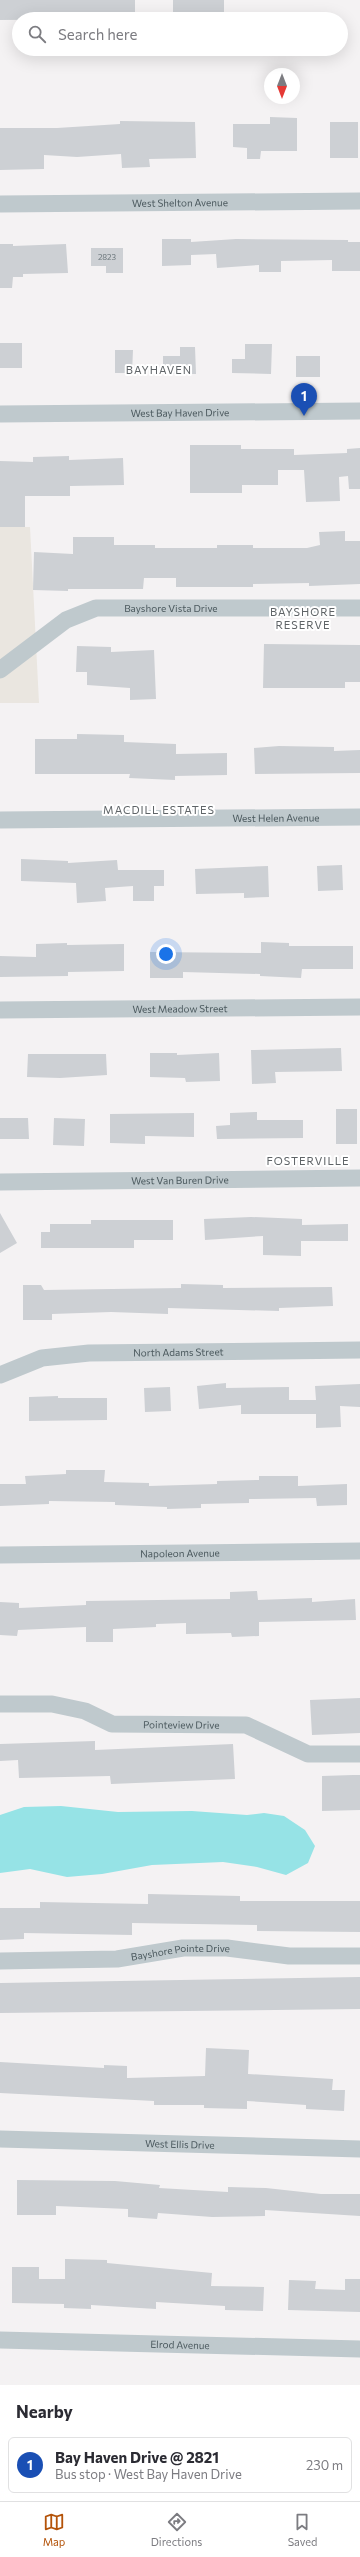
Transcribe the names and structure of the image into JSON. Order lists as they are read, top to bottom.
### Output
{
  "streets": {
    "street": [
      "West Shelton Avenue",
      "West Bay Haven Drive",
      "Bayshore Vista Drive",
      "West Helen Avenue",
      "West Meadow Street",
      "West Van Buren Drive",
      "North Adams Street",
      "Napoleon Avenue",
      "Pointeview Drive",
      "Bayshore Pointe Drive",
      "West Ellis Drive",
      "Elrod Avenue"
    ]
  },
  "districts": [
    "BAYHAVEN",
    "BAYSHORE RESERVE",
    "MACDILL ESTATES",
    "FOSTERVILLE"
  ],
  "house_numbers": ["2823"],
  "north": "bottom",
  "page": {
    "search": "Search here",
    "pins": "1",
    "heading": "Nearby",
    "list": [
      {
        "mark": "1",
        "name": "Bay Haven Drive @ 2821",
        "note": "Bus stop · West Bay Haven Drive",
        "value": "230 m"
      }
    ],
    "nav": ["Map", "Directions", "Saved"]
  }
}
